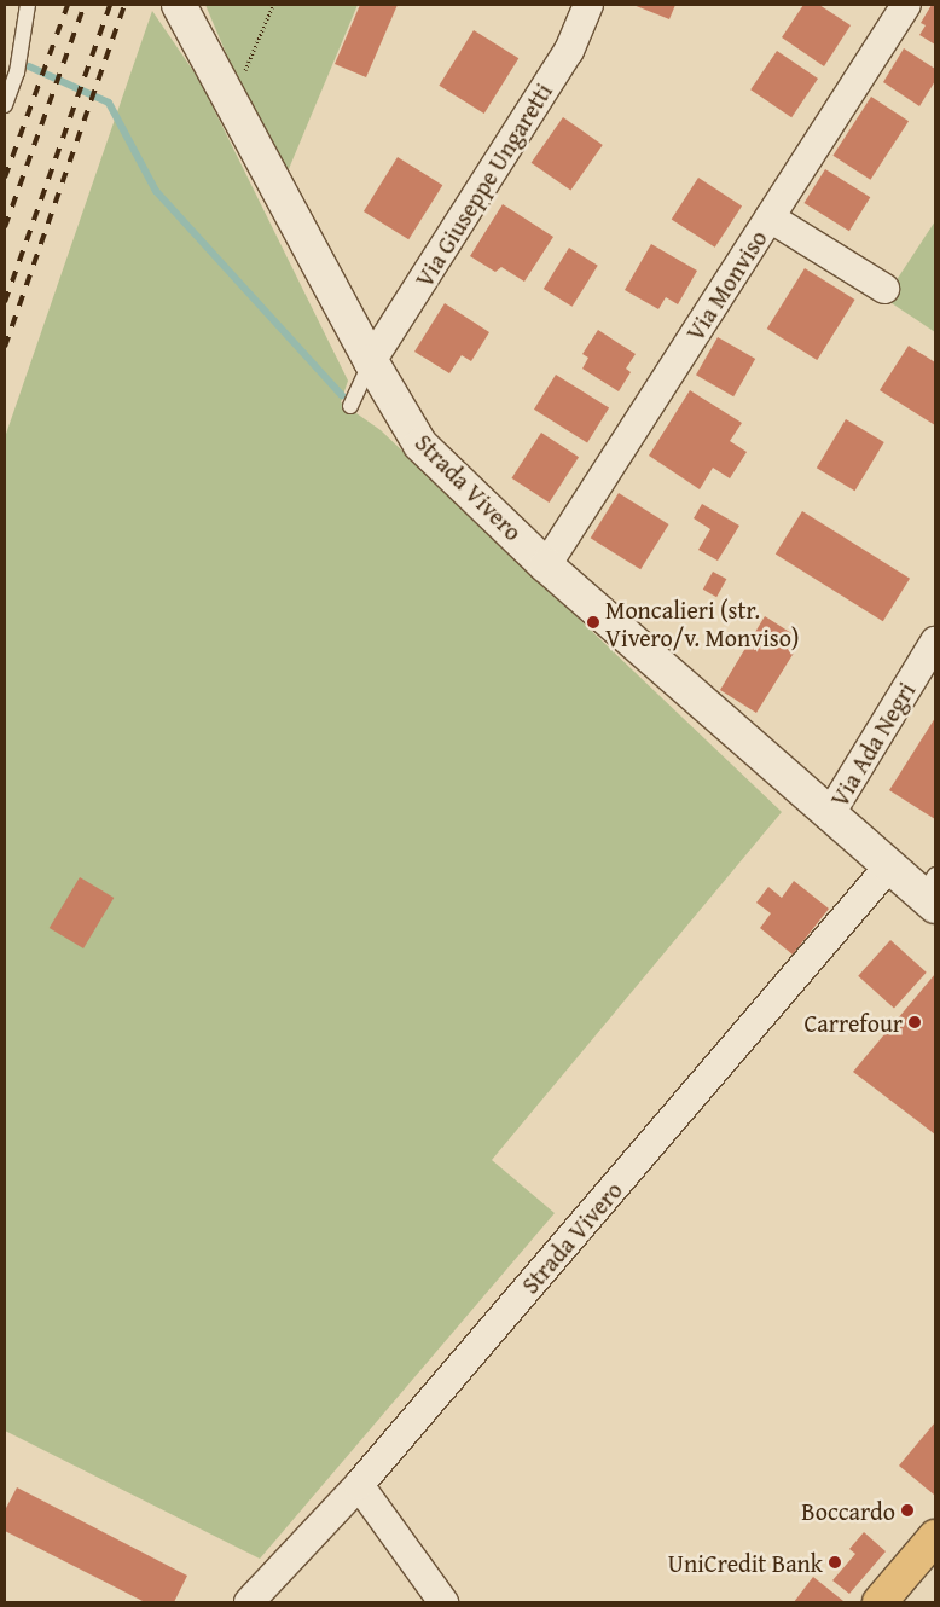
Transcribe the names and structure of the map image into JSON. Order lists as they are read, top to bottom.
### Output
{
  "streets": {
    "street": [
      "Via Giuseppe Ungaretti",
      "Via Monviso",
      "Strada Vivero",
      "Via Ada Negri"
    ]
  },
  "crossings": [
    ["Via Giuseppe Ungaretti", "Strada Vivero"],
    ["Via Monviso", "Strada Vivero"],
    ["Strada Vivero", "Via Ada Negri"]
  ],
  "places": [
    "Moncalieri (str. Vivero/v. Monviso)",
    "Carrefour",
    "Boccardo",
    "UniCredit Bank"
  ]
}
